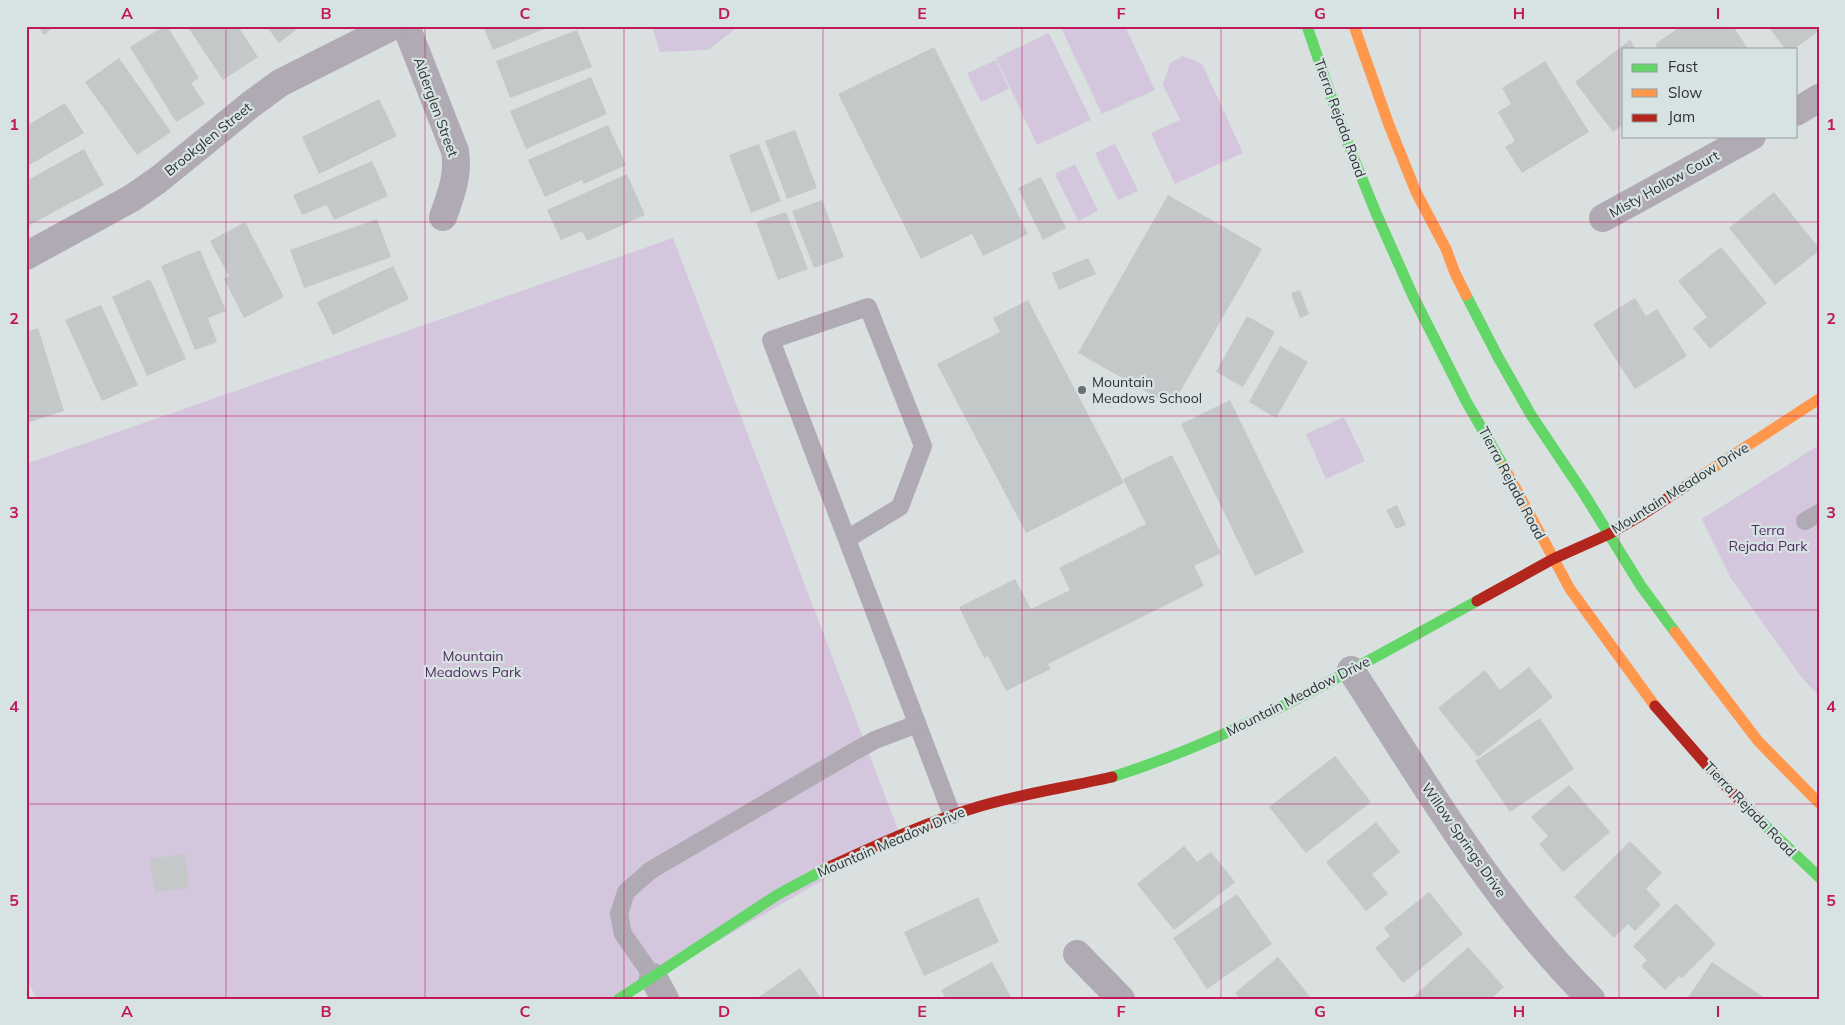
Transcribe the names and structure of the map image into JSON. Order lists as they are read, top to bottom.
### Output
{
  "streets": {
    "main road": ["Tierra Rejada Road", "Mountain Meadow Drive"],
    "street": [
      "Alderglen Street",
      "Brookglen Street",
      "Misty Hollow Court",
      "Willow Springs Drive"
    ]
  },
  "crossings": [
    ["Tierra Rejada Road", "Mountain Meadow Drive"],
    ["Mountain Meadow Drive", "Willow Springs Drive"]
  ],
  "parks": ["Terra Rejada Park", "Mountain Meadows Park"],
  "places": ["Mountain Meadows School"],
  "legend": ["Fast", "Slow", "Jam"],
  "grid": {
    "columns": [
      "A",
      "B",
      "C",
      "D",
      "E",
      "F",
      "G",
      "H",
      "I"
    ],
    "rows": [
      "1",
      "2",
      "3",
      "4",
      "5"
    ]
  }
}
